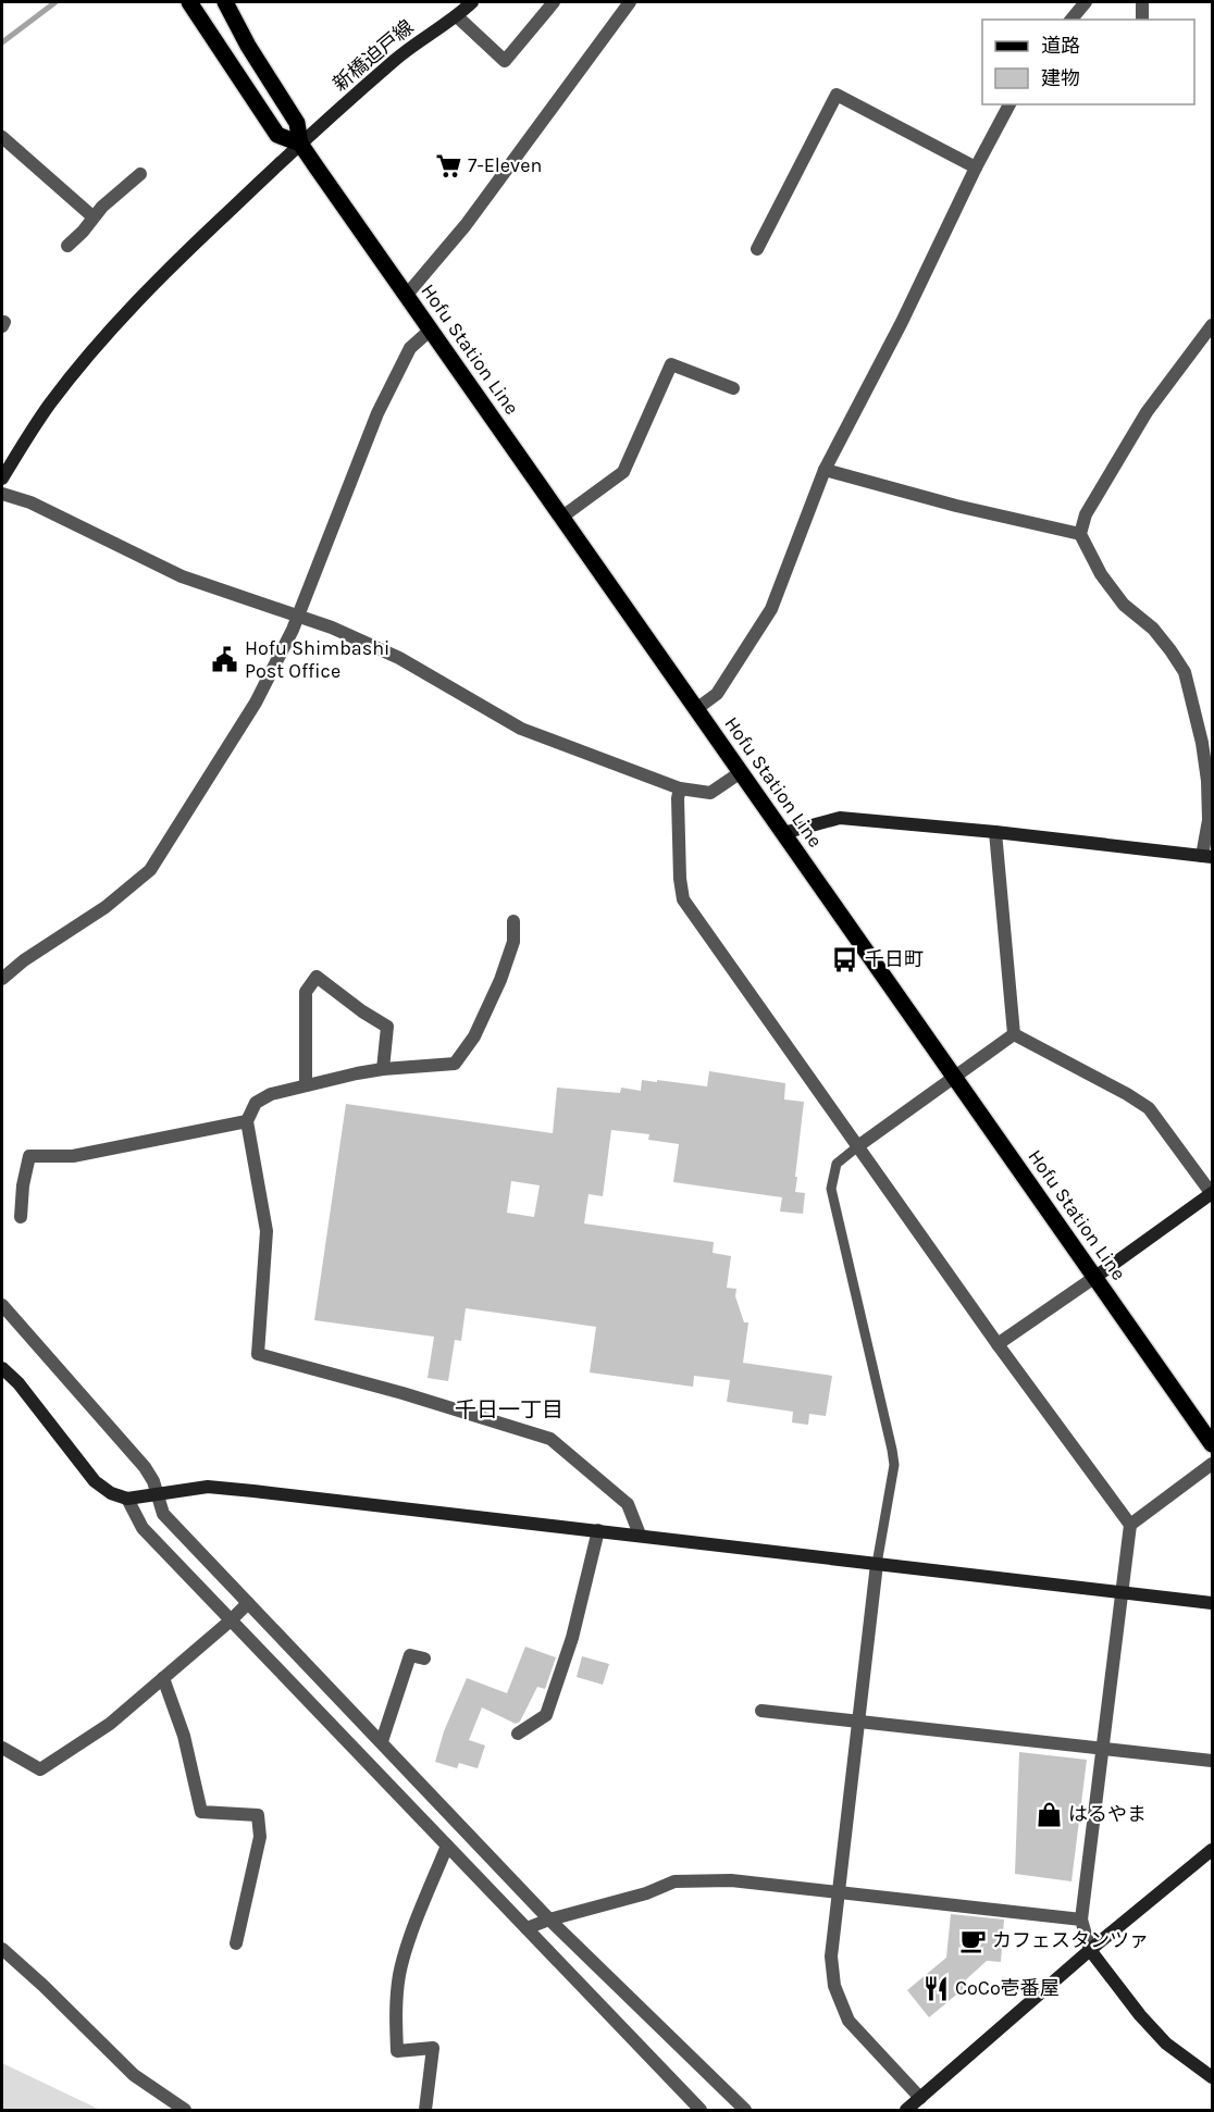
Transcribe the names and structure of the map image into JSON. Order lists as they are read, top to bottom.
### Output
{
  "streets": {
    "main road": ["Hofu Station Line"],
    "street": ["新橋迫戸線"]
  },
  "crossings": [
    ["新橋迫戸線", "Hofu Station Line"]
  ],
  "districts": ["千日一丁目"],
  "places": {
    "supermarket": ["7-Eleven"],
    "public building": ["Hofu Shimbashi Post Office"],
    "bus stop": ["千日町"],
    "shop": ["はるやま"],
    "cafe": ["カフェスタンツァ"],
    "restaurant": ["CoCo壱番屋"]
  },
  "legend": ["道路", "建物"]
}
